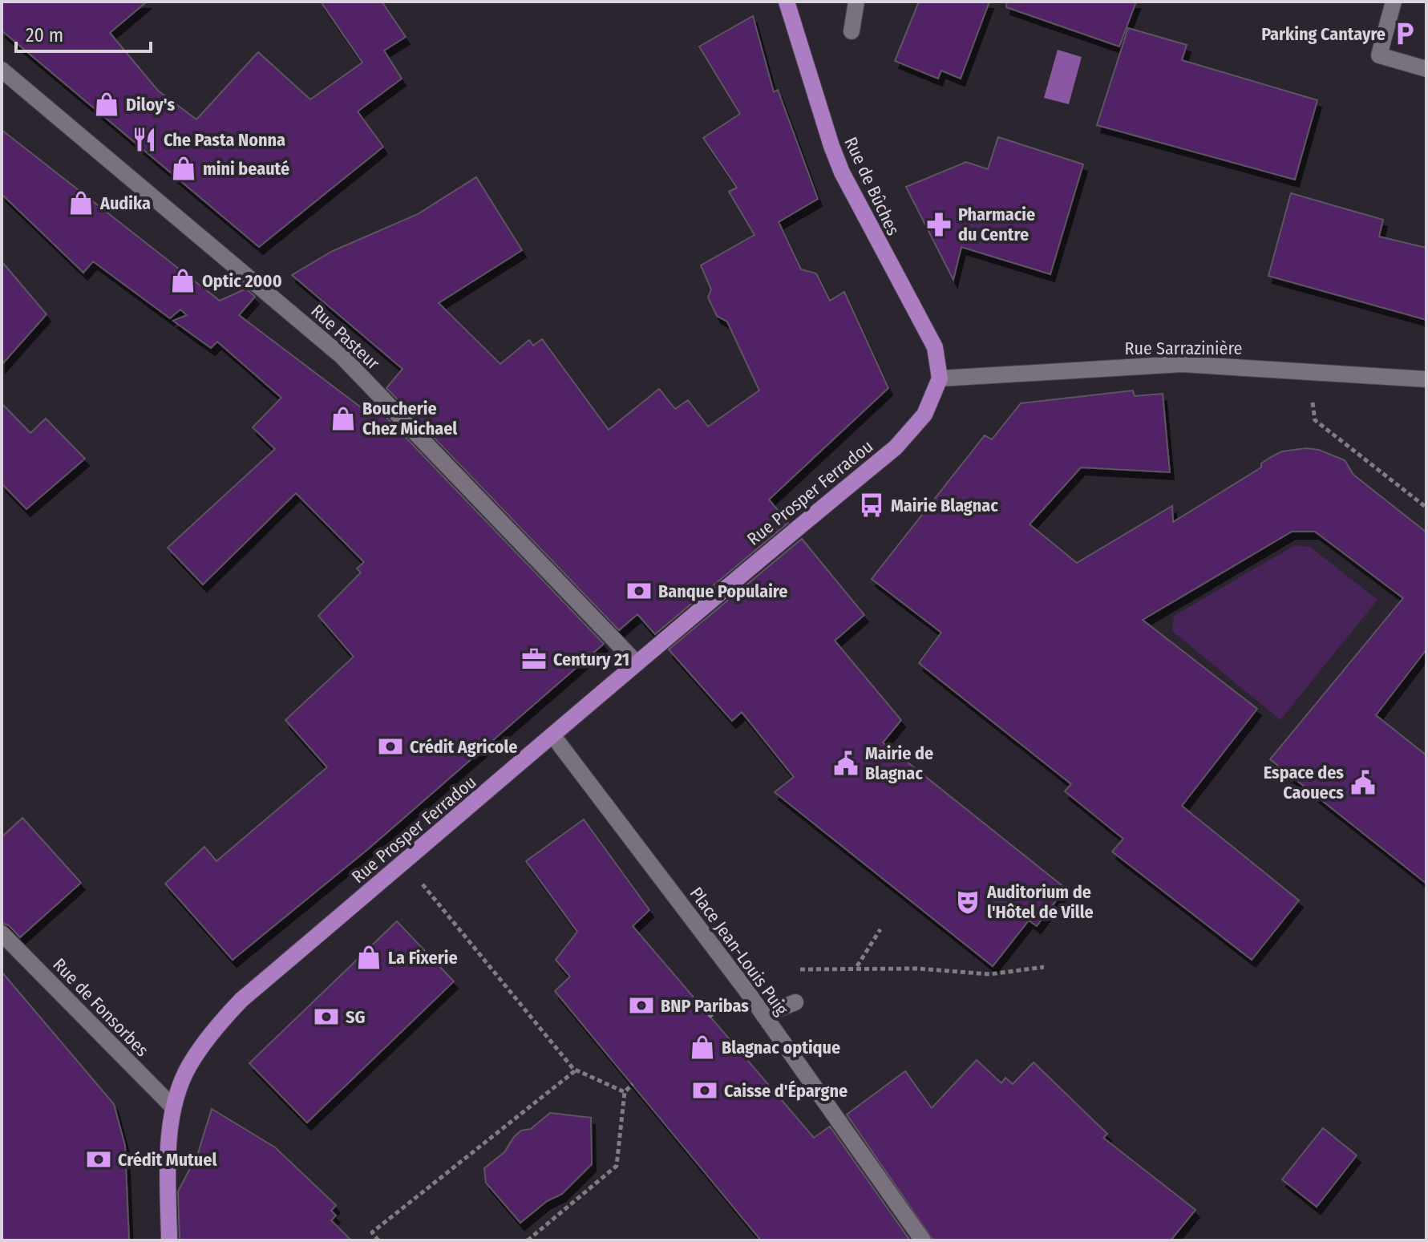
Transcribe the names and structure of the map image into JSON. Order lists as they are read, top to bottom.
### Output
{
  "streets": {
    "main road": ["Rue de Bûches", "Rue Prosper Ferradou"],
    "street": [
      "Rue Pasteur",
      "Rue Sarrazinière",
      "Place Jean-Louis Puig",
      "Rue de Fonsorbes"
    ]
  },
  "crossings": [
    ["Rue de Bûches", "Rue Sarrazinière"],
    ["Rue de Bûches", "Rue Prosper Ferradou"],
    ["Rue Pasteur", "Rue Prosper Ferradou"],
    ["Rue Sarrazinière", "Rue Prosper Ferradou"],
    ["Rue Prosper Ferradou", "Place Jean-Louis Puig"],
    ["Rue Prosper Ferradou", "Rue de Fonsorbes"]
  ],
  "places": {
    "parking": ["Parking Cantayre"],
    "shop": [
      "Diloy's",
      "mini beauté",
      "Audika",
      "Optic 2000",
      "Boucherie Chez Michael",
      "La Fixerie",
      "Blagnac optique"
    ],
    "restaurant": ["Che Pasta Nonna"],
    "pharmacy": ["Pharmacie du Centre"],
    "bus stop": ["Mairie Blagnac"],
    "bank": [
      "Banque Populaire",
      "Crédit Agricole",
      "BNP Paribas",
      "SG",
      "Caisse d'Épargne",
      "Crédit Mutuel"
    ],
    "office": ["Century 21"],
    "public building": ["Mairie de Blagnac", "Espace des Caouecs"],
    "theatre": ["Auditorium de l'Hôtel de Ville"]
  },
  "scale_bar": "20 m"
}
